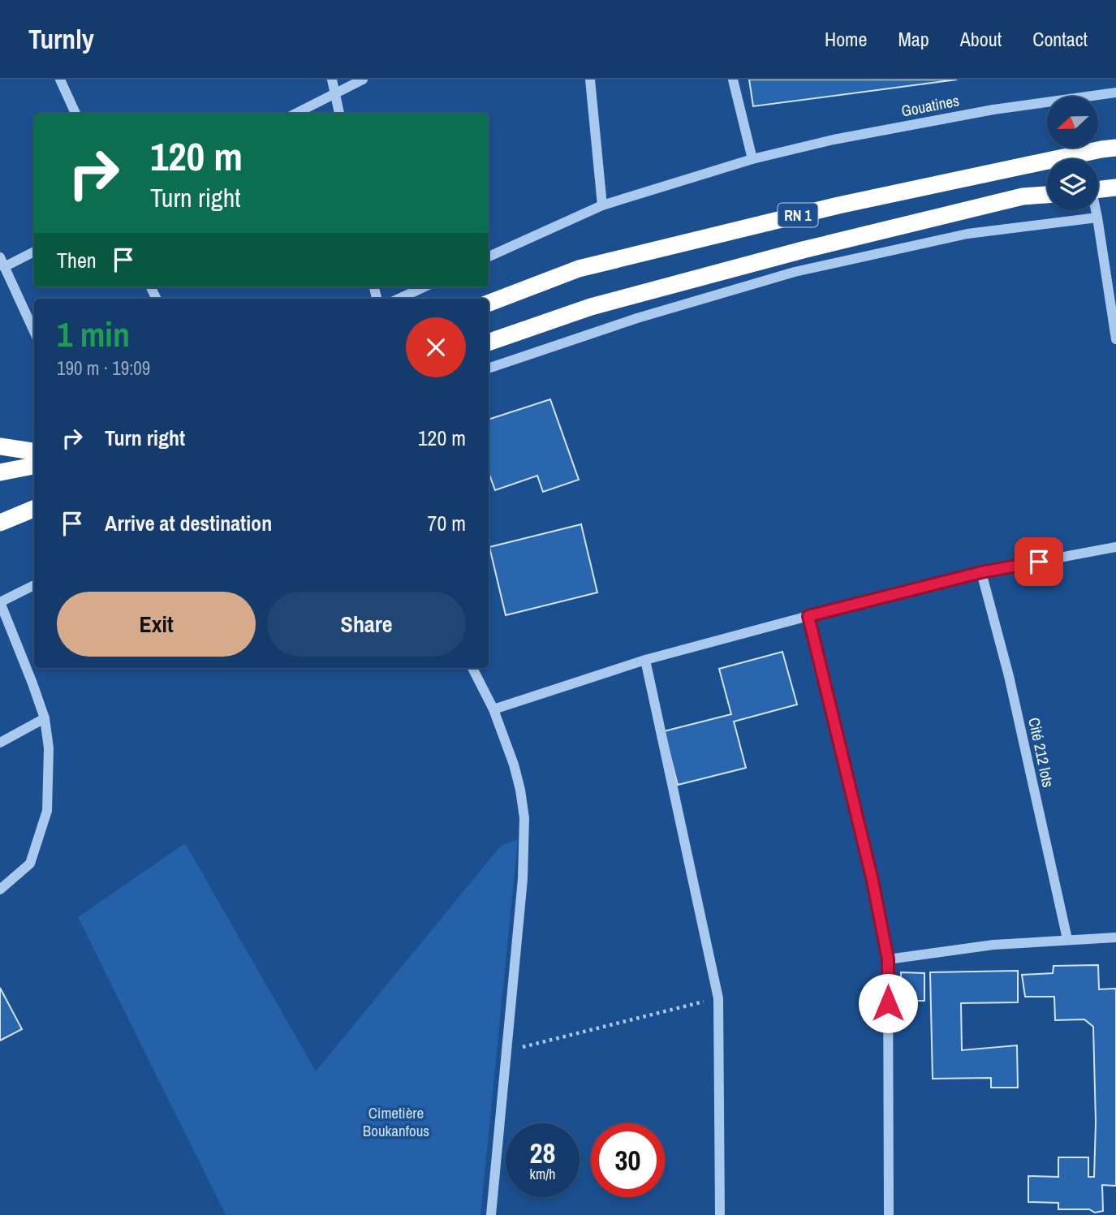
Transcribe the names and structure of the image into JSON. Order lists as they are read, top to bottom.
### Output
{
  "streets": {
    "highway": ["RN 1"],
    "street": ["Gouatines", "Cité 212 lots"]
  },
  "parks": ["Cimetière Boukanfous"],
  "north": "left",
  "page": {
    "header": "Turnly",
    "nav": [
      "Home",
      "Map",
      "About",
      "Contact"
    ],
    "turn": ["120 m", "Turn right"],
    "then": "Then",
    "heading": ["1 min", "190 m · 19:09"],
    "list": [
      {
        "name": "Turn right",
        "value": "120 m"
      },
      {
        "name": "Arrive at destination",
        "value": "70 m"
      }
    ],
    "buttons": ["Exit", "Share"],
    "speed": "28 km/h",
    "limit": "30"
  }
}
